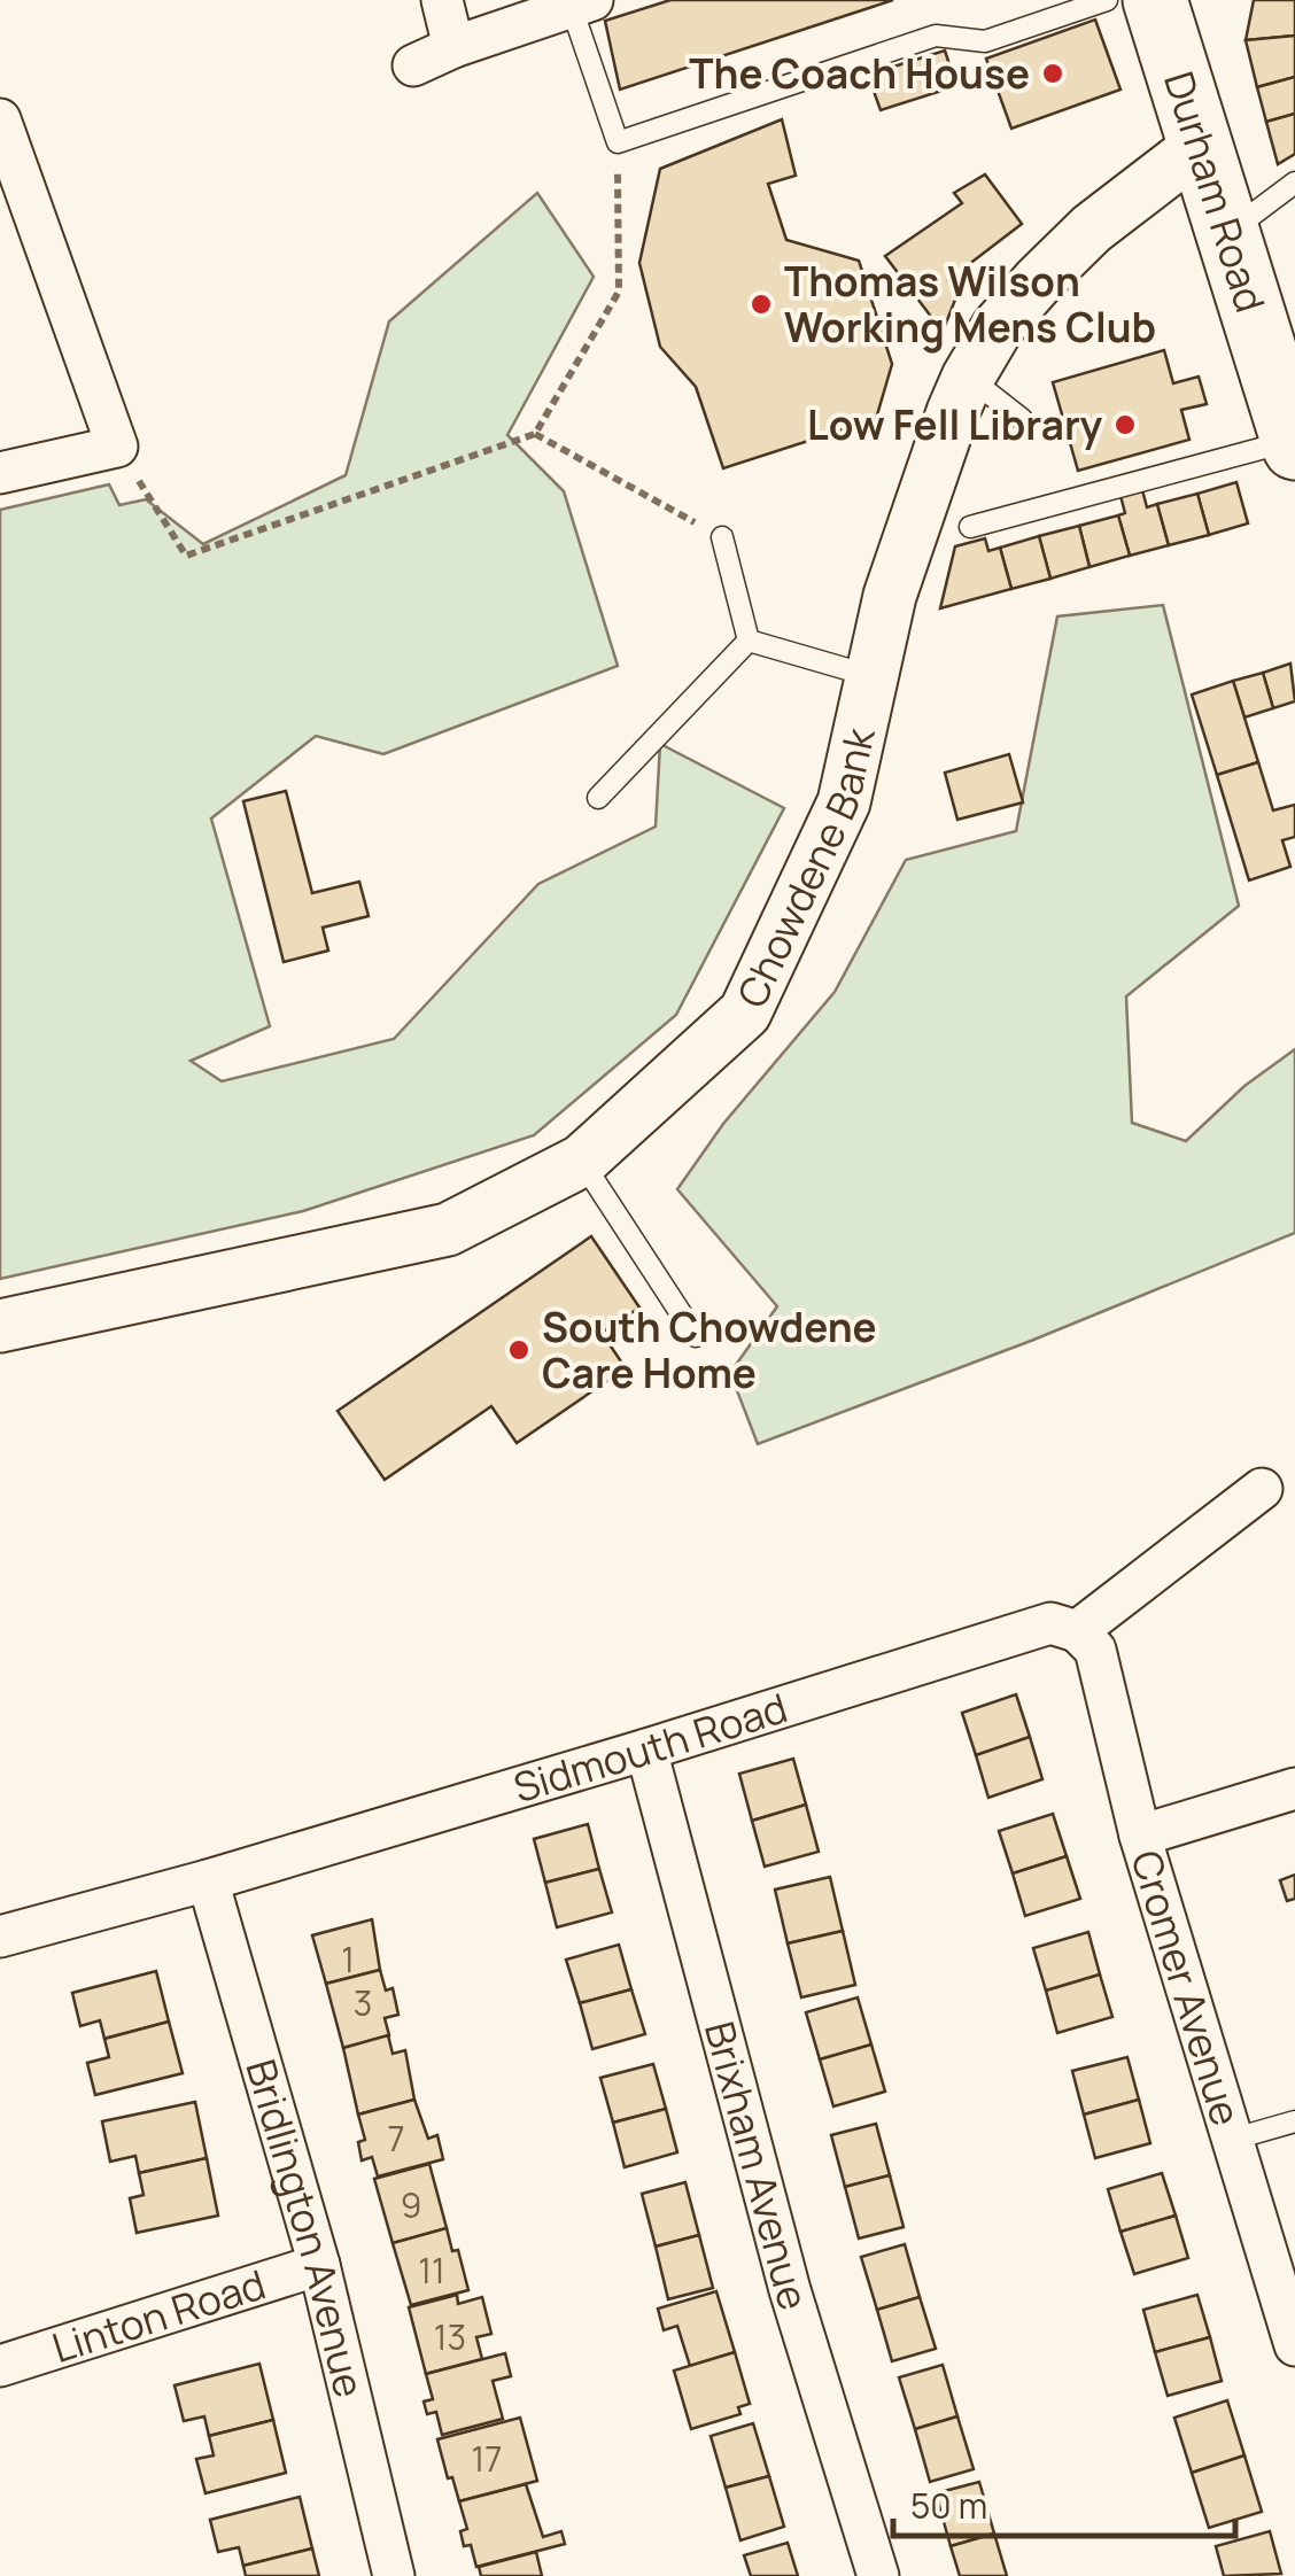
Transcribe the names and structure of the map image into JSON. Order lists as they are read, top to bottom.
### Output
{
  "streets": {
    "main road": ["Durham Road"],
    "street": [
      "Chowdene Bank",
      "Sidmouth Road",
      "Cromer Avenue",
      "Brixham Avenue",
      "Bridlington Avenue",
      "Linton Road"
    ]
  },
  "crossings": [
    ["Durham Road", "Chowdene Bank"],
    ["Sidmouth Road", "Cromer Avenue"],
    ["Sidmouth Road", "Brixham Avenue"],
    ["Sidmouth Road", "Bridlington Avenue"],
    ["Bridlington Avenue", "Linton Road"]
  ],
  "places": [
    "The Coach House",
    "Thomas Wilson Working Mens Club",
    "Low Fell Library",
    "South Chowdene Care Home"
  ],
  "house_numbers": [
    "1",
    "3",
    "7",
    "9",
    "11",
    "13",
    "17"
  ],
  "scale_bar": "50 m"
}
